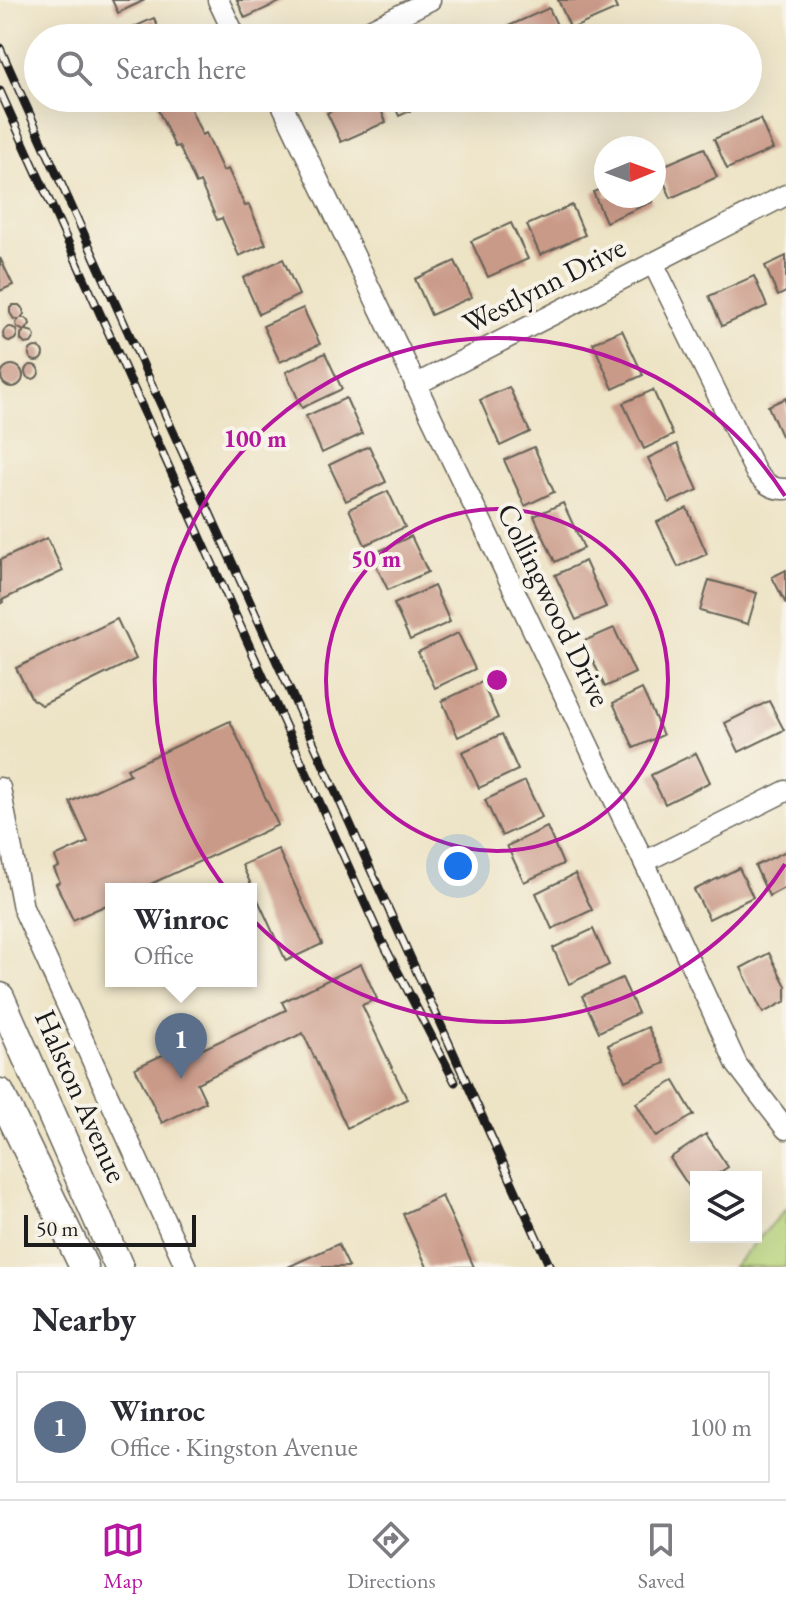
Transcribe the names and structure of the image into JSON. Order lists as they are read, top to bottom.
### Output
{
  "streets": {
    "main road": ["Halston Avenue"],
    "street": ["Westlynn Drive", "Collingwood Drive"]
  },
  "crossings": [
    ["Westlynn Drive", "Collingwood Drive"]
  ],
  "scale_bar": "50 m",
  "north": "right",
  "page": {
    "search": "Search here",
    "popup": ["Winroc", "Office"],
    "pins": "1",
    "scale": "50 m",
    "heading": "Nearby",
    "list": [
      {
        "mark": "1",
        "name": "Winroc",
        "note": "Office · Kingston Avenue",
        "value": "100 m"
      }
    ],
    "nav": ["Map", "Directions", "Saved"]
  },
  "rings": ["100 m", "50 m"]
}
